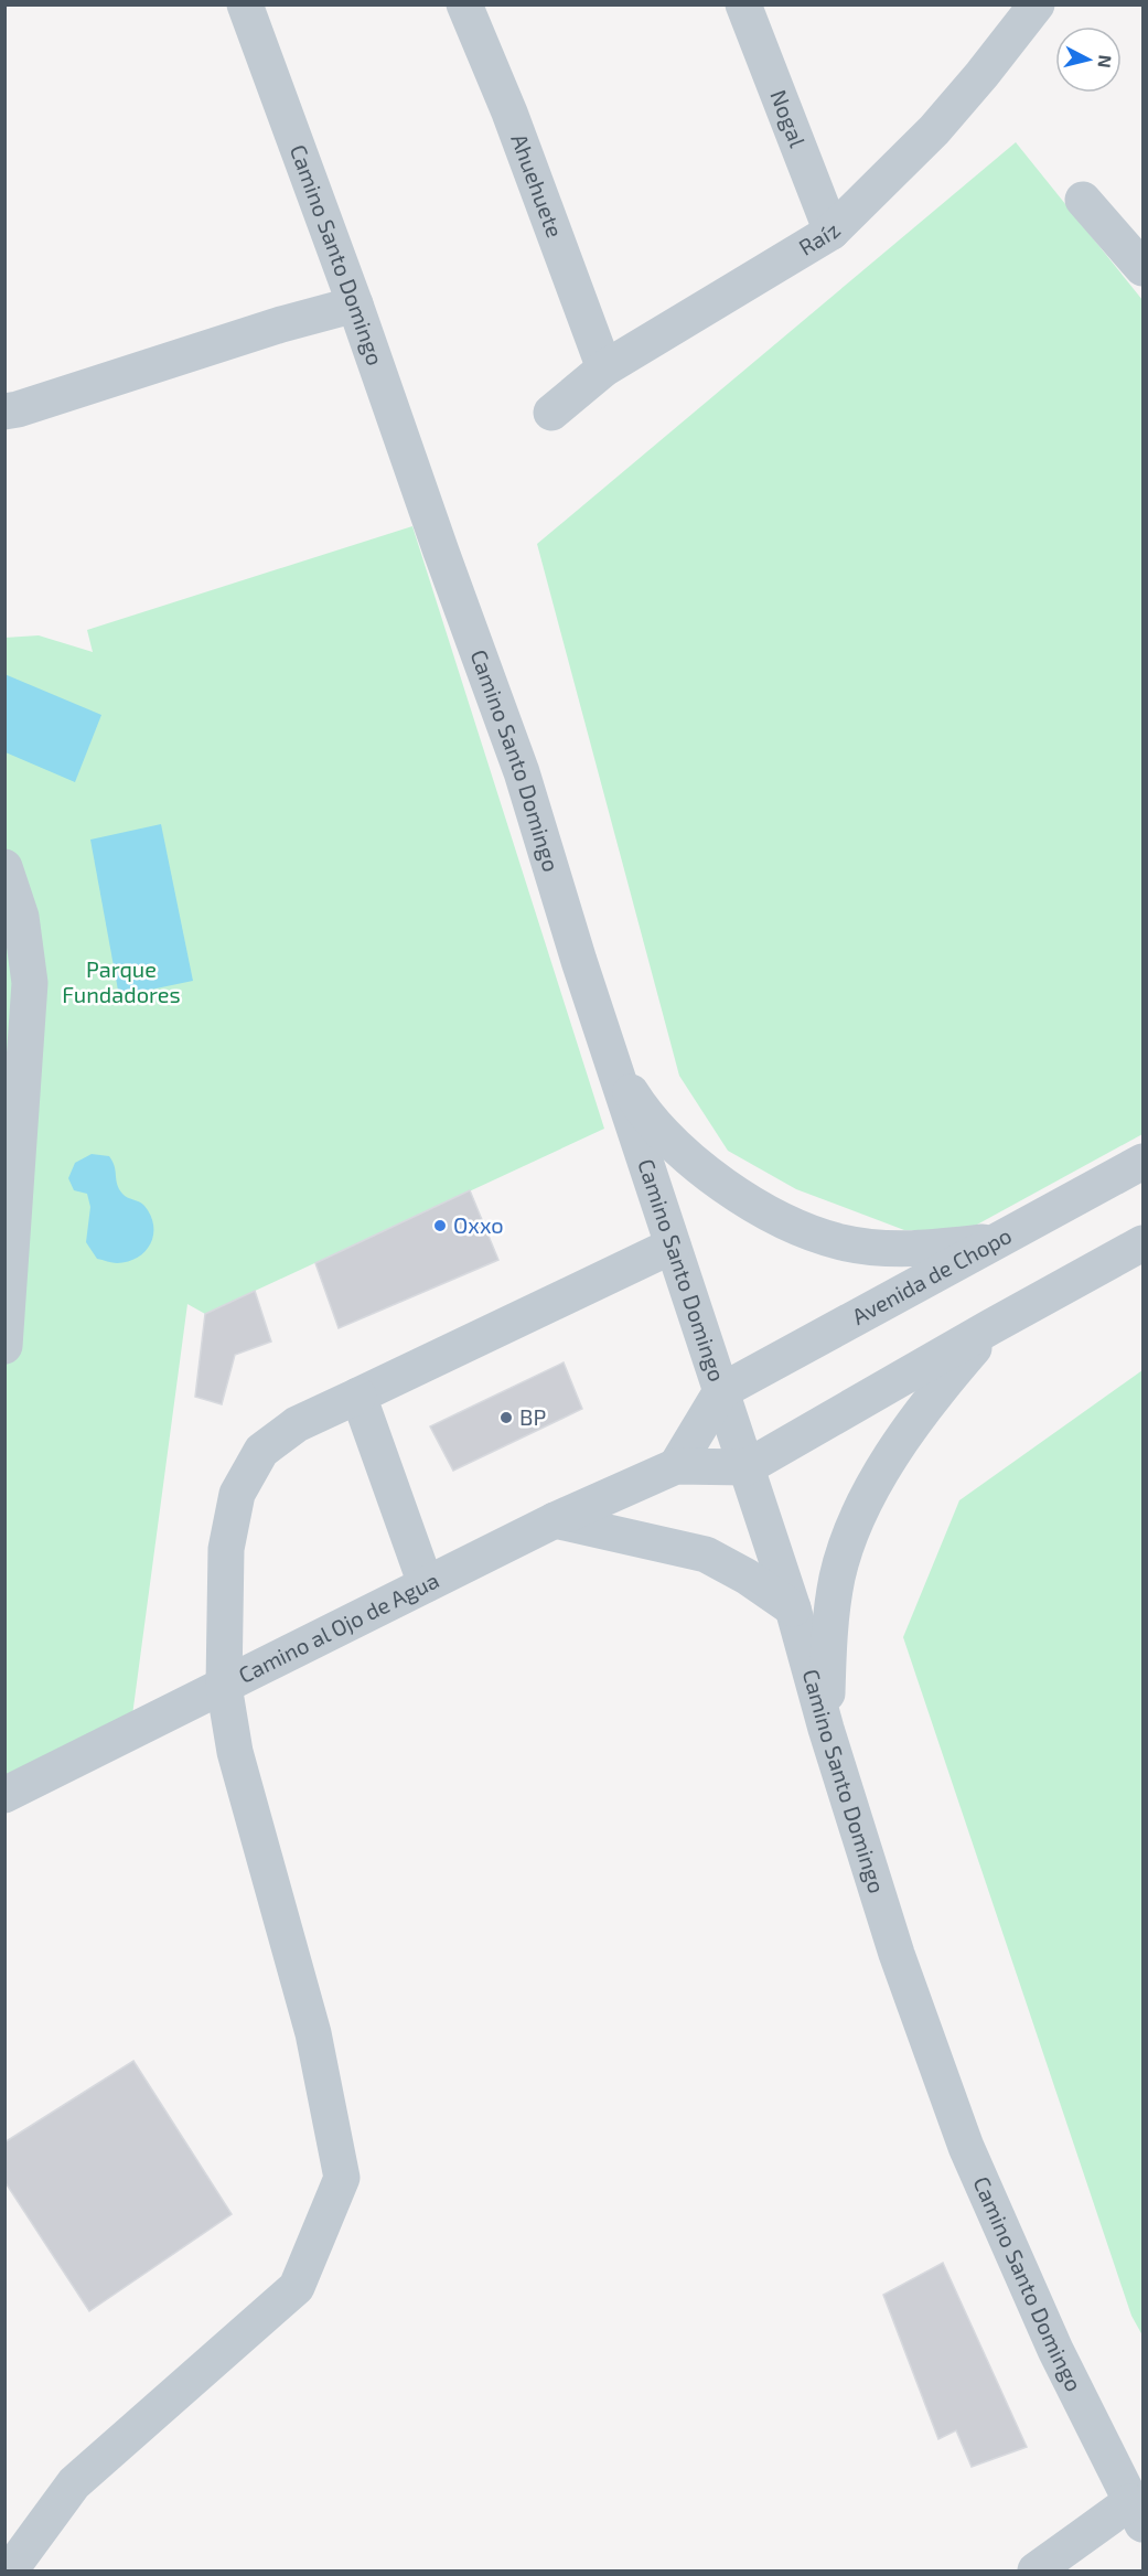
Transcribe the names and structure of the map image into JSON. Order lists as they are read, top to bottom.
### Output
{
  "streets": {
    "street": [
      "Nogal",
      "Ahuehuete",
      "Raíz",
      "Camino Santo Domingo",
      "Avenida de Chopo",
      "Camino al Ojo de Agua"
    ]
  },
  "crossings": [
    ["Nogal", "Raíz"],
    ["Ahuehuete", "Raíz"],
    ["Camino Santo Domingo", "Avenida de Chopo"],
    ["Camino Santo Domingo", "Camino al Ojo de Agua"]
  ],
  "parks": ["Parque Fundadores"],
  "places": ["Oxxo", "BP"],
  "north": "right"
}
